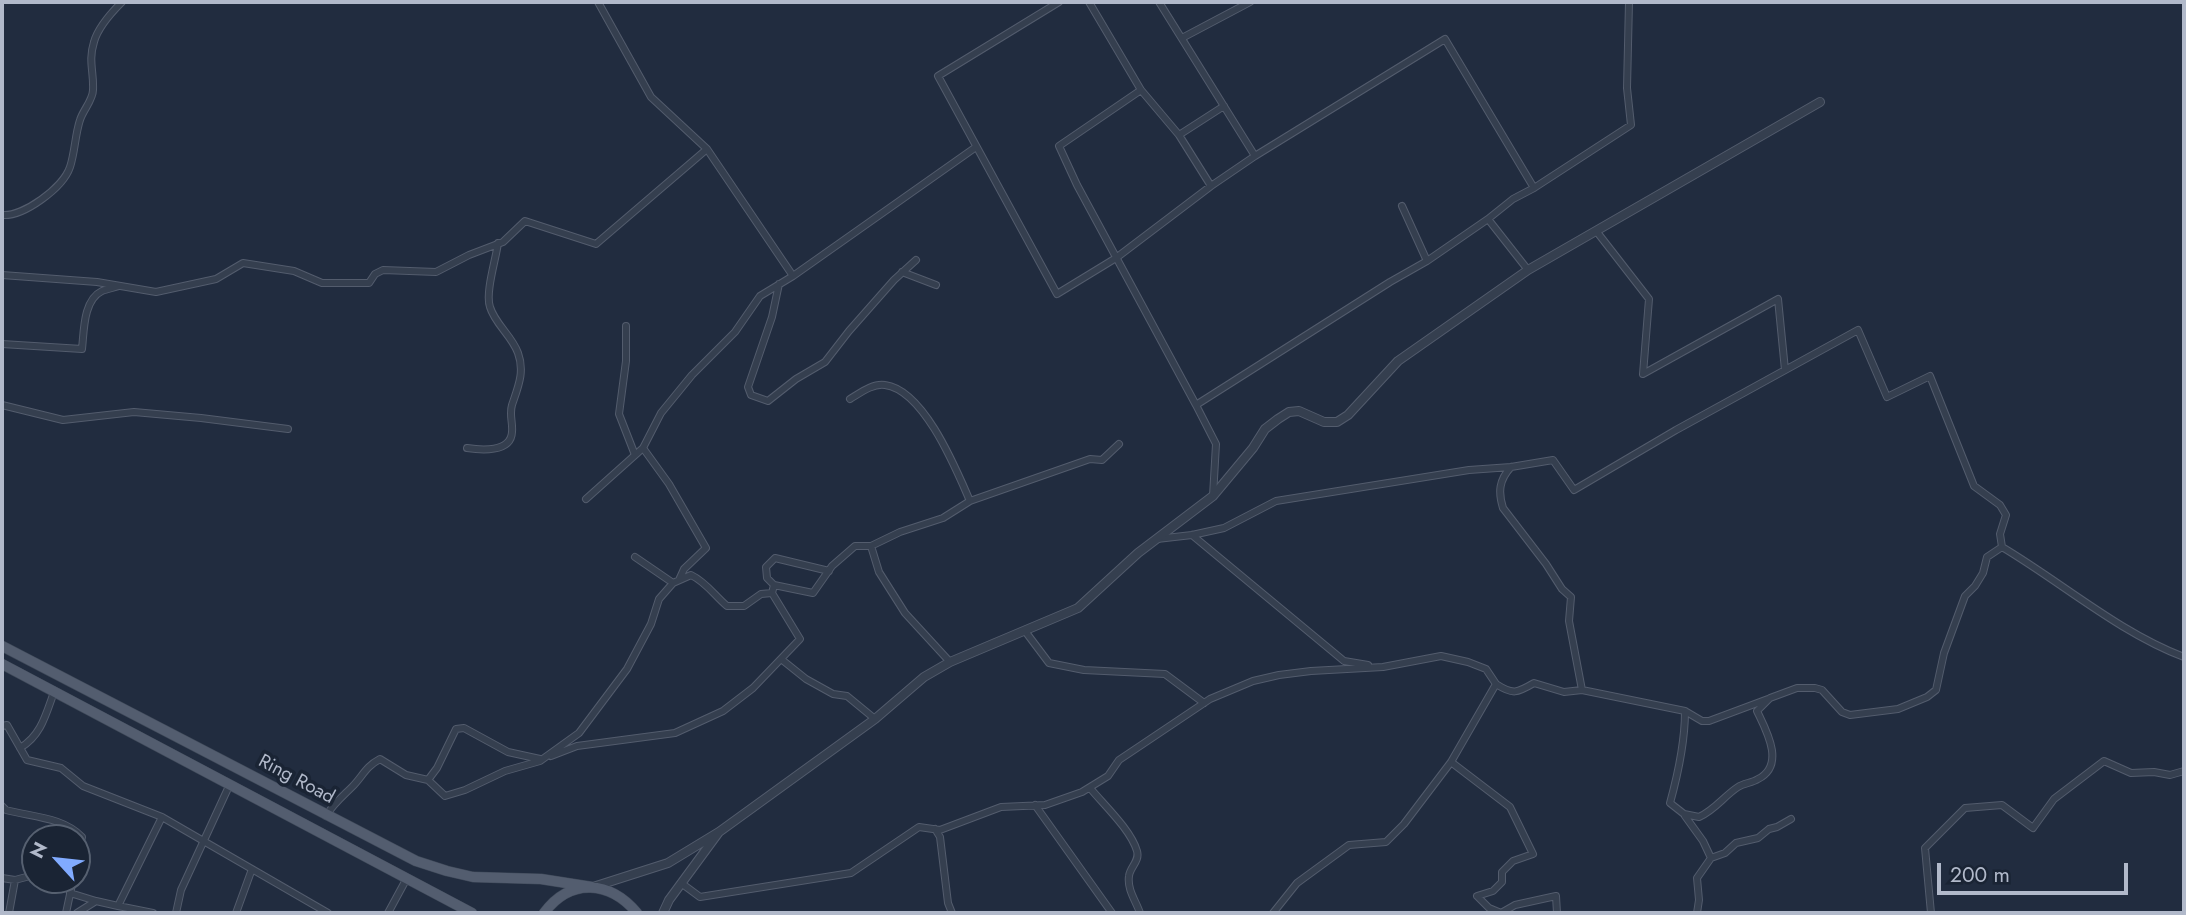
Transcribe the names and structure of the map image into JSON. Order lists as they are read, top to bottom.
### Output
{
  "streets": {
    "main road": ["Ring Road"]
  },
  "scale_bar": "200 m",
  "north": "top left"
}
